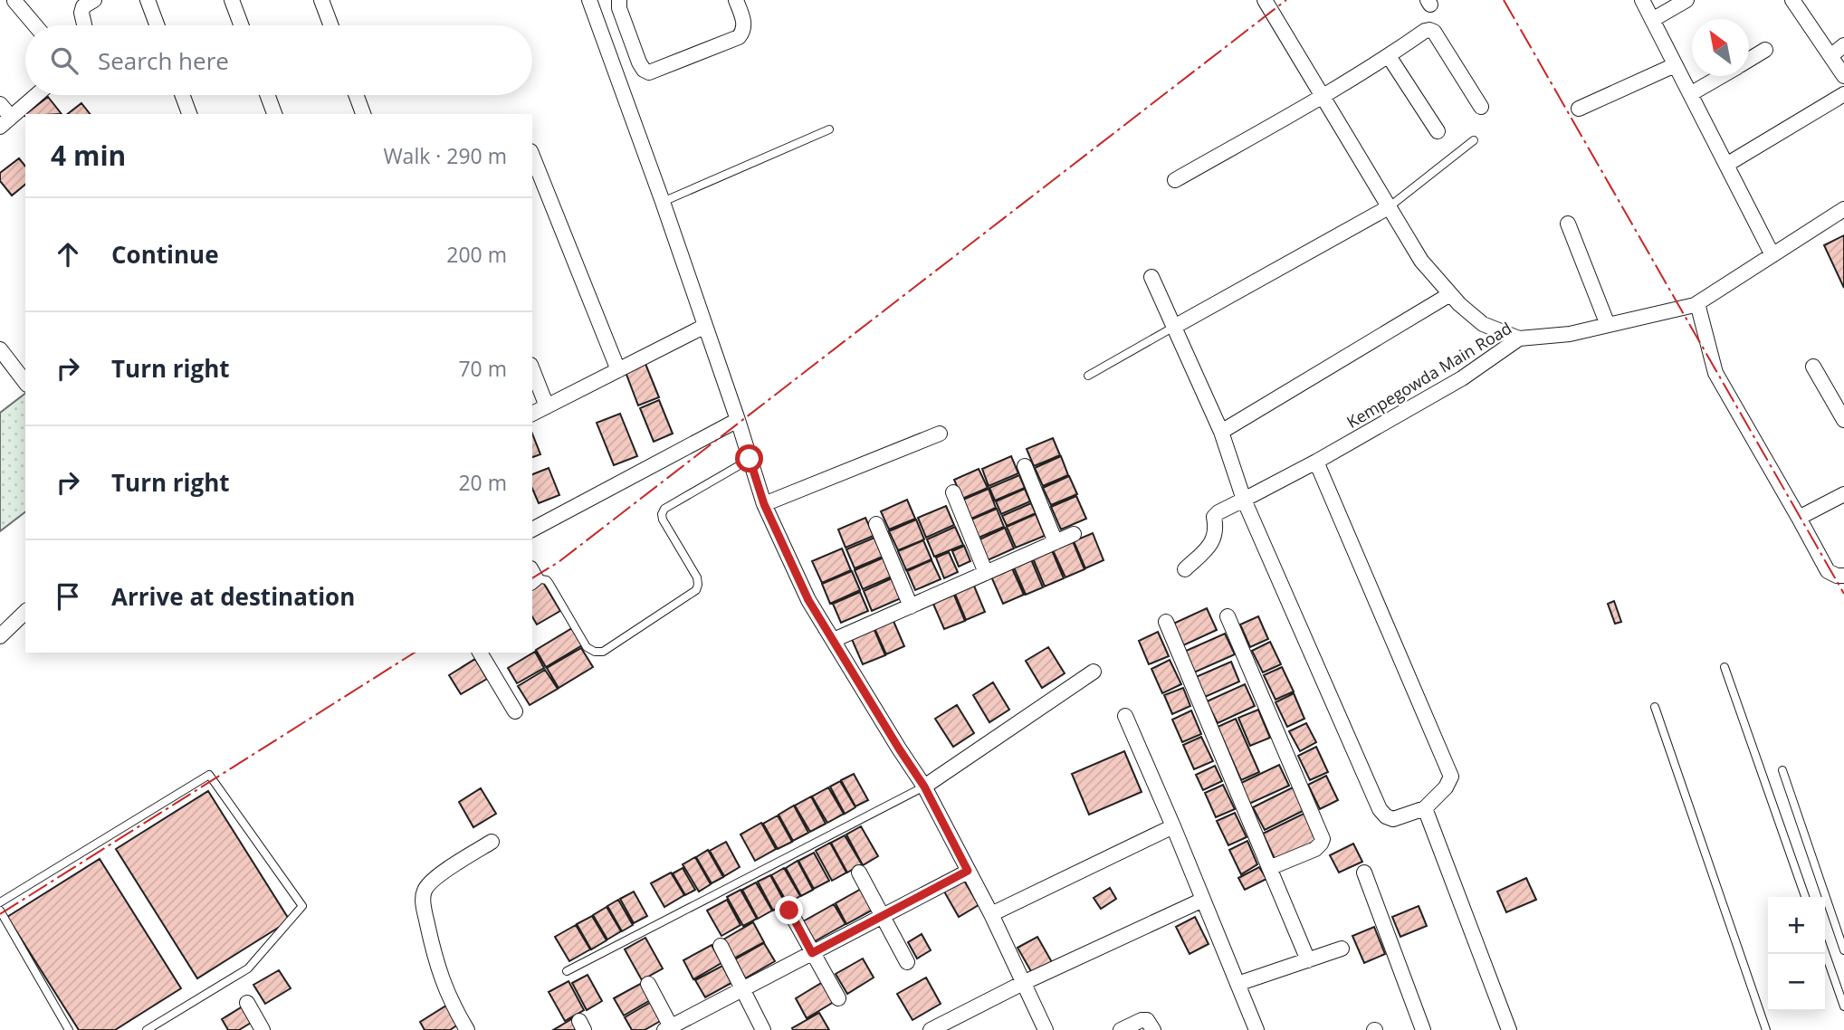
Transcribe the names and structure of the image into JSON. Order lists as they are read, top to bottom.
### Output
{
  "streets": {
    "street": ["Kempegowda Main Road"]
  },
  "north": "top left",
  "page": {
    "search": "Search here",
    "heading": ["4 min", "Walk · 290 m"],
    "list": [
      ["Continue", "200 m"],
      ["Turn right", "70 m"],
      ["Turn right", "20 m"],
      "Arrive at destination"
    ],
    "map_buttons": ["+", "−"]
  }
}
